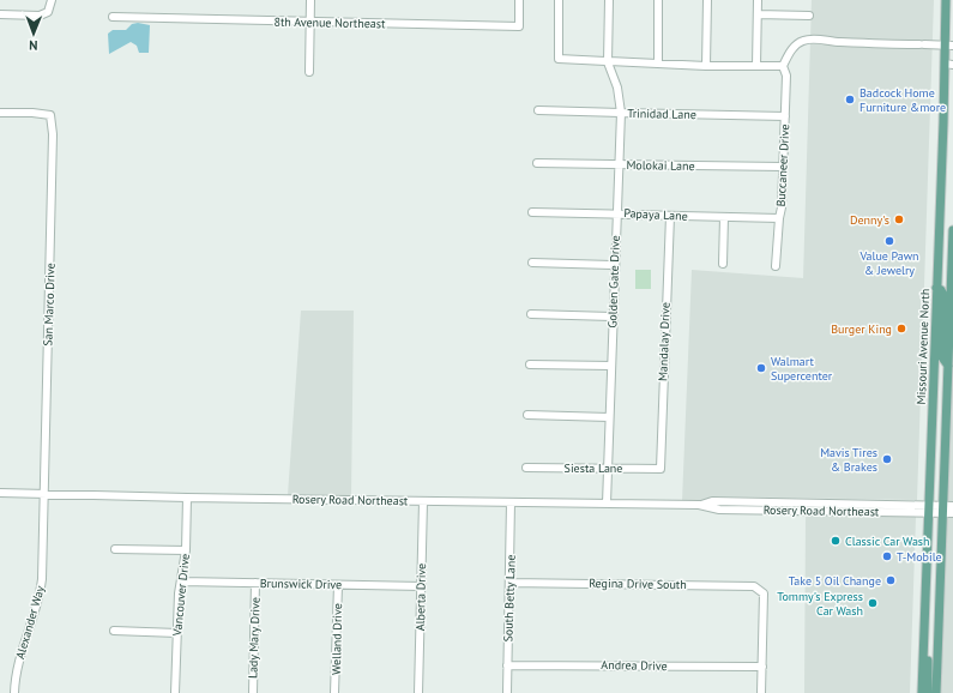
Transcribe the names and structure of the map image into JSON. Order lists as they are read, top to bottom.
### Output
{
  "streets": {
    "main road": ["Missouri Avenue North"],
    "street": [
      "8th Avenue Northeast",
      "Trinidad Lane",
      "Molokai Lane",
      "Buccaneer Drive",
      "Papaya Lane",
      "Golden Gate Drive",
      "San Marco Drive",
      "Mandalay Drive",
      "Siesta Lane",
      "Rosery Road Northeast",
      "Brunswick Drive",
      "Regina Drive South",
      "Vancouver Drive",
      "Alberta Drive",
      "South Betty Lane",
      "Alexander Way",
      "Lady Mary Drive",
      "Welland Drive",
      "Andrea Drive"
    ]
  },
  "crossings": [
    ["Trinidad Lane", "Buccaneer Drive"],
    ["Trinidad Lane", "Golden Gate Drive"],
    ["Molokai Lane", "Buccaneer Drive"],
    ["Molokai Lane", "Golden Gate Drive"],
    ["Buccaneer Drive", "Papaya Lane"],
    ["Papaya Lane", "Golden Gate Drive"],
    ["Papaya Lane", "Mandalay Drive"],
    ["Golden Gate Drive", "Siesta Lane"],
    ["Golden Gate Drive", "Rosery Road Northeast"],
    ["San Marco Drive", "Rosery Road Northeast"],
    ["San Marco Drive", "Alexander Way"],
    ["Mandalay Drive", "Siesta Lane"],
    ["Missouri Avenue North", "Rosery Road Northeast"],
    ["Rosery Road Northeast", "Vancouver Drive"],
    ["Rosery Road Northeast", "Alberta Drive"],
    ["Rosery Road Northeast", "South Betty Lane"],
    ["Rosery Road Northeast", "Alexander Way"],
    ["Brunswick Drive", "Vancouver Drive"],
    ["Brunswick Drive", "Alberta Drive"],
    ["Brunswick Drive", "Lady Mary Drive"],
    ["Brunswick Drive", "Welland Drive"],
    ["Regina Drive South", "South Betty Lane"],
    ["Regina Drive South", "Andrea Drive"],
    ["South Betty Lane", "Andrea Drive"]
  ],
  "places": [
    "Badcock Home Furniture &more",
    "Denny's",
    "Value Pawn & Jewelry",
    "Burger King",
    "Walmart Supercenter",
    "Mavis Tires & Brakes",
    "Classic Car Wash",
    "T-Mobile",
    "Take 5 Oil Change",
    "Tommy's Express Car Wash"
  ],
  "north": "bottom"
}
